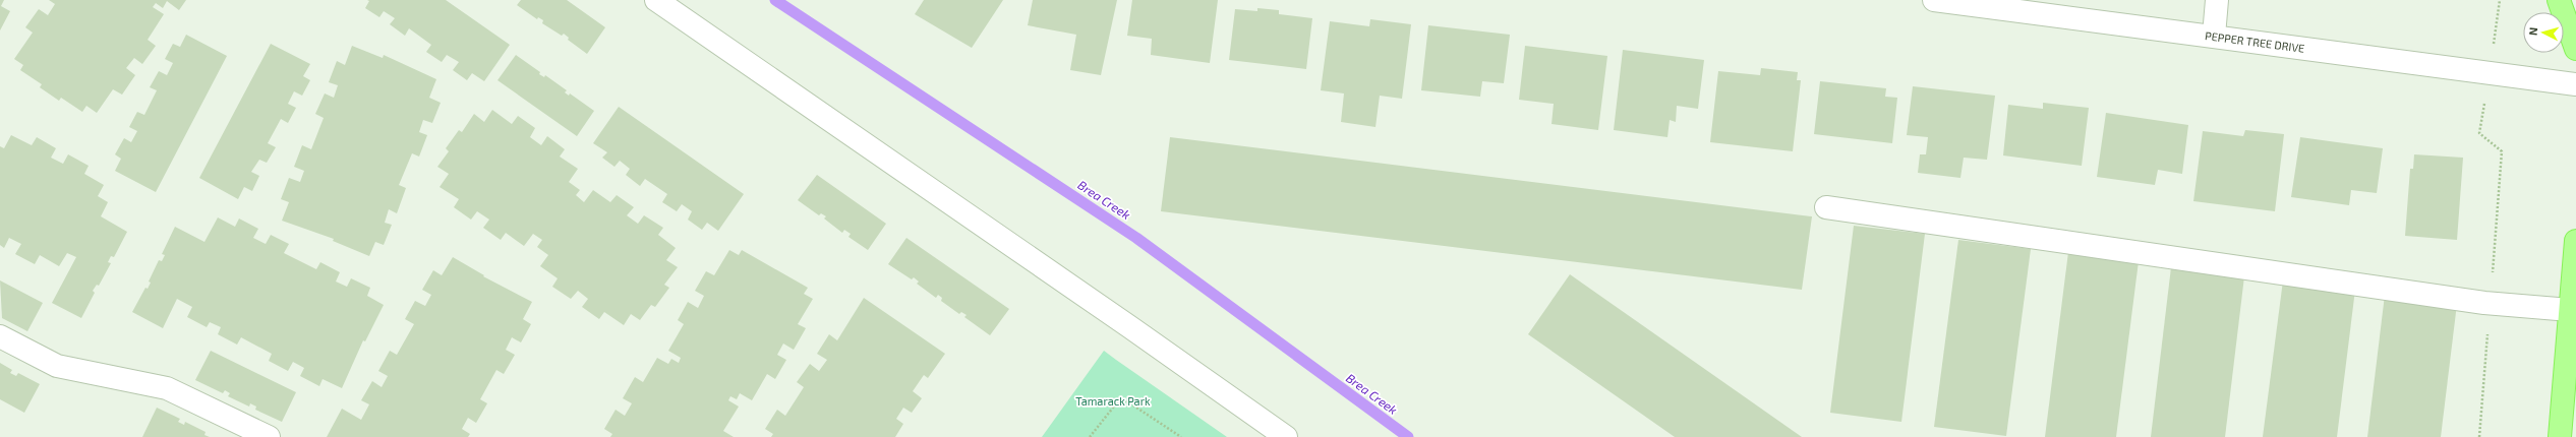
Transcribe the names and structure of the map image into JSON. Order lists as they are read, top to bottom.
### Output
{
  "streets": {
    "street": ["PEPPER TREE DRIVE"]
  },
  "water": ["Brea Creek"],
  "parks": ["Tamarack Park"],
  "north": "left"
}
